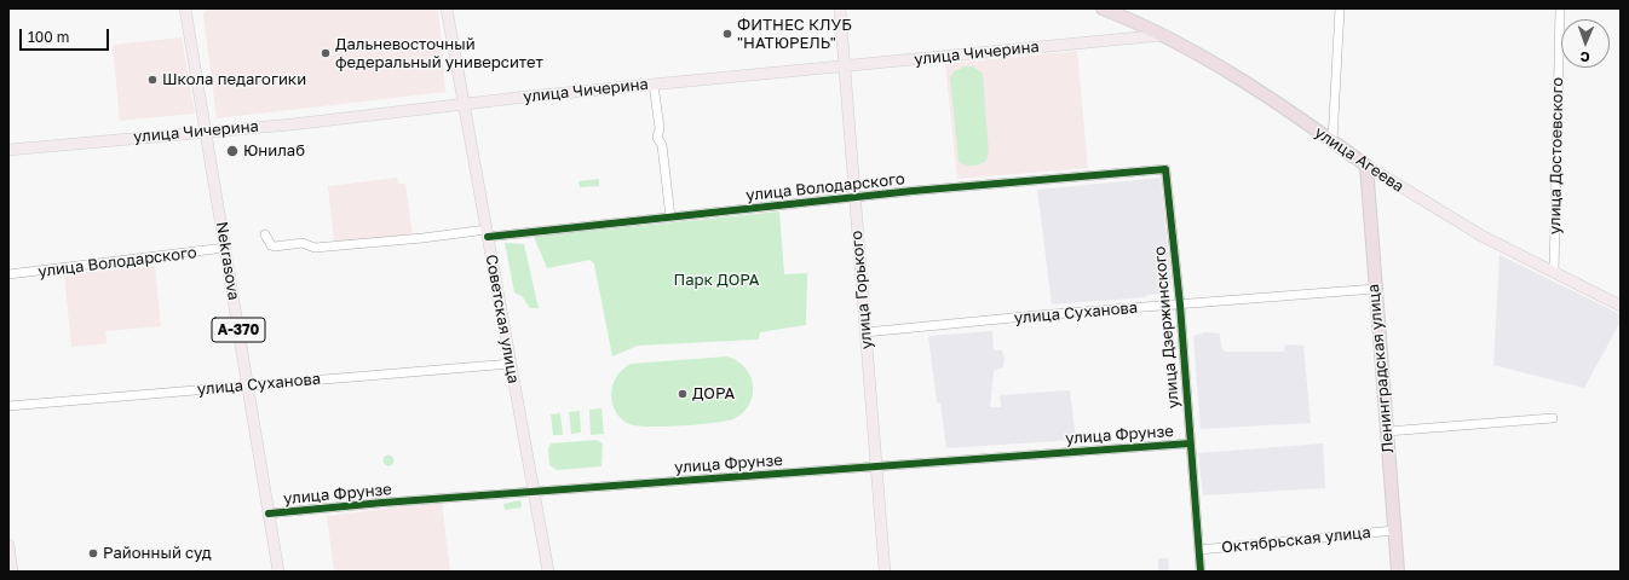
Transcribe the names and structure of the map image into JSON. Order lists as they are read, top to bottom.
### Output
{
  "streets": {
    "highway": ["улица Агеева", "Ленинградская улица"],
    "main road": [
      "улица Чичерина",
      "Nekrasova",
      "улица Горького",
      "Советская улица",
      "А-370"
    ],
    "street": [
      "улица Достоевского",
      "улица Володарского",
      "улица Суханова",
      "улица Дзержинского",
      "улица Фрунзе",
      "Октябрьская улица"
    ]
  },
  "crossings": [
    ["улица Чичерина", "улица Агеева"],
    ["улица Чичерина", "Nekrasova"],
    ["улица Чичерина", "улица Горького"],
    ["улица Чичерина", "Советская улица"],
    ["улица Достоевского", "улица Агеева"],
    ["улица Агеева", "Ленинградская улица"],
    ["улица Володарского", "Nekrasova"],
    ["улица Володарского", "улица Горького"],
    ["улица Володарского", "Советская улица"],
    ["улица Володарского", "улица Дзержинского"],
    ["Nekrasova", "улица Суханова"],
    ["Nekrasova", "улица Фрунзе"],
    ["улица Горького", "улица Суханова"],
    ["улица Горького", "улица Фрунзе"],
    ["улица Суханова", "Советская улица"],
    ["улица Суханова", "улица Дзержинского"],
    ["улица Суханова", "Ленинградская улица"],
    ["Советская улица", "улица Фрунзе"],
    ["улица Дзержинского", "улица Фрунзе"],
    ["улица Дзержинского", "Октябрьская улица"],
    ["Ленинградская улица", "Октябрьская улица"]
  ],
  "parks": ["Парк ДОРА"],
  "places": [
    "ФИТНЕС КЛУБ \"НАТЮРЕЛЬ\"",
    "Дальневосточный федеральный университет",
    "Школа педагогики",
    "Юнилаб",
    "ДОРА",
    "Районный суд"
  ],
  "scale_bar": "100 m",
  "north": "bottom"
}
